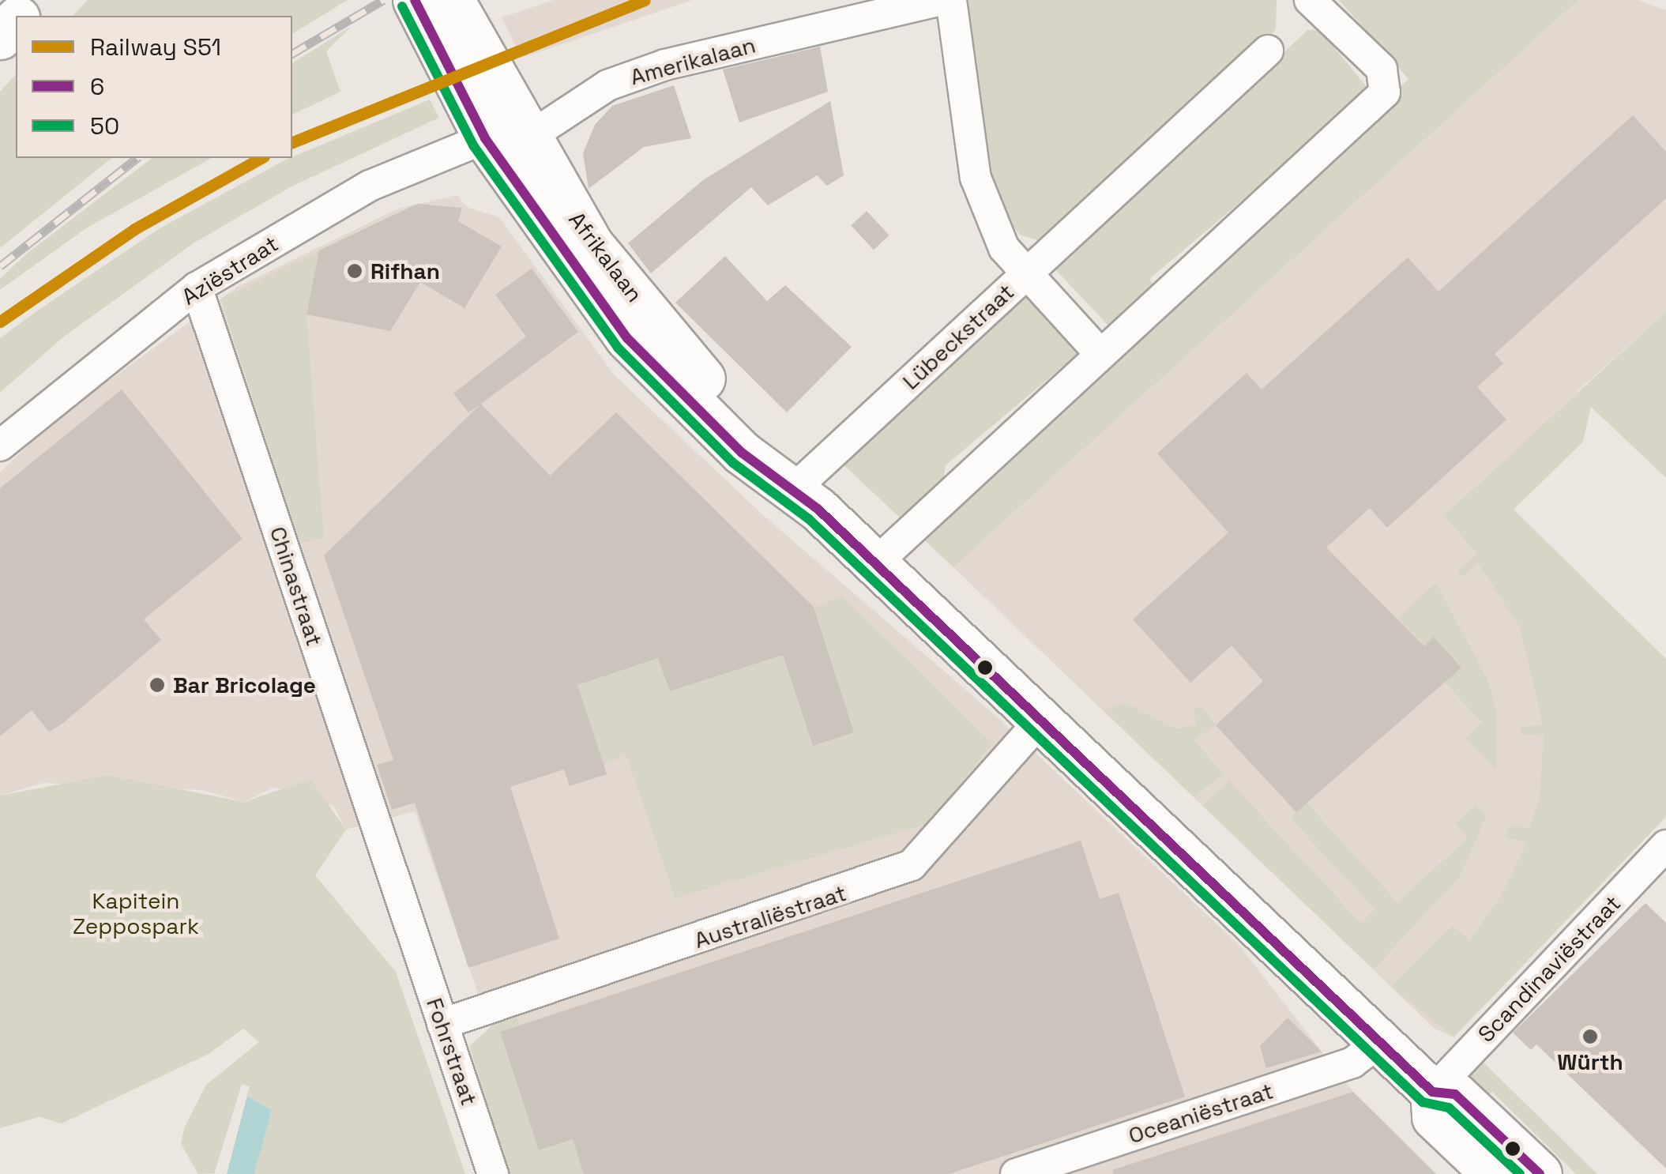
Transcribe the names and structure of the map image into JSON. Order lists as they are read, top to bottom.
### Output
{
  "streets": {
    "main road": ["Afrikalaan"],
    "street": [
      "Amerikalaan",
      "Aziëstraat",
      "Lübeckstraat",
      "Chinastraat",
      "Australiëstraat",
      "Scandinaviëstraat",
      "Fohrstraat",
      "Oceaniëstraat"
    ]
  },
  "crossings": [
    ["Amerikalaan", "Afrikalaan"],
    ["Amerikalaan", "Aziëstraat"],
    ["Afrikalaan", "Aziëstraat"],
    ["Afrikalaan", "Lübeckstraat"],
    ["Afrikalaan", "Australiëstraat"],
    ["Afrikalaan", "Scandinaviëstraat"],
    ["Afrikalaan", "Oceaniëstraat"],
    ["Aziëstraat", "Chinastraat"],
    ["Chinastraat", "Fohrstraat"],
    ["Australiëstraat", "Fohrstraat"]
  ],
  "parks": ["Kapitein Zeppospark"],
  "places": ["Rifhan", "Bar Bricolage", "Würth"],
  "lines": ["rail line S51", "transit line 6", "transit line 50"],
  "legend": ["Railway S51", "6", "50"]
}
